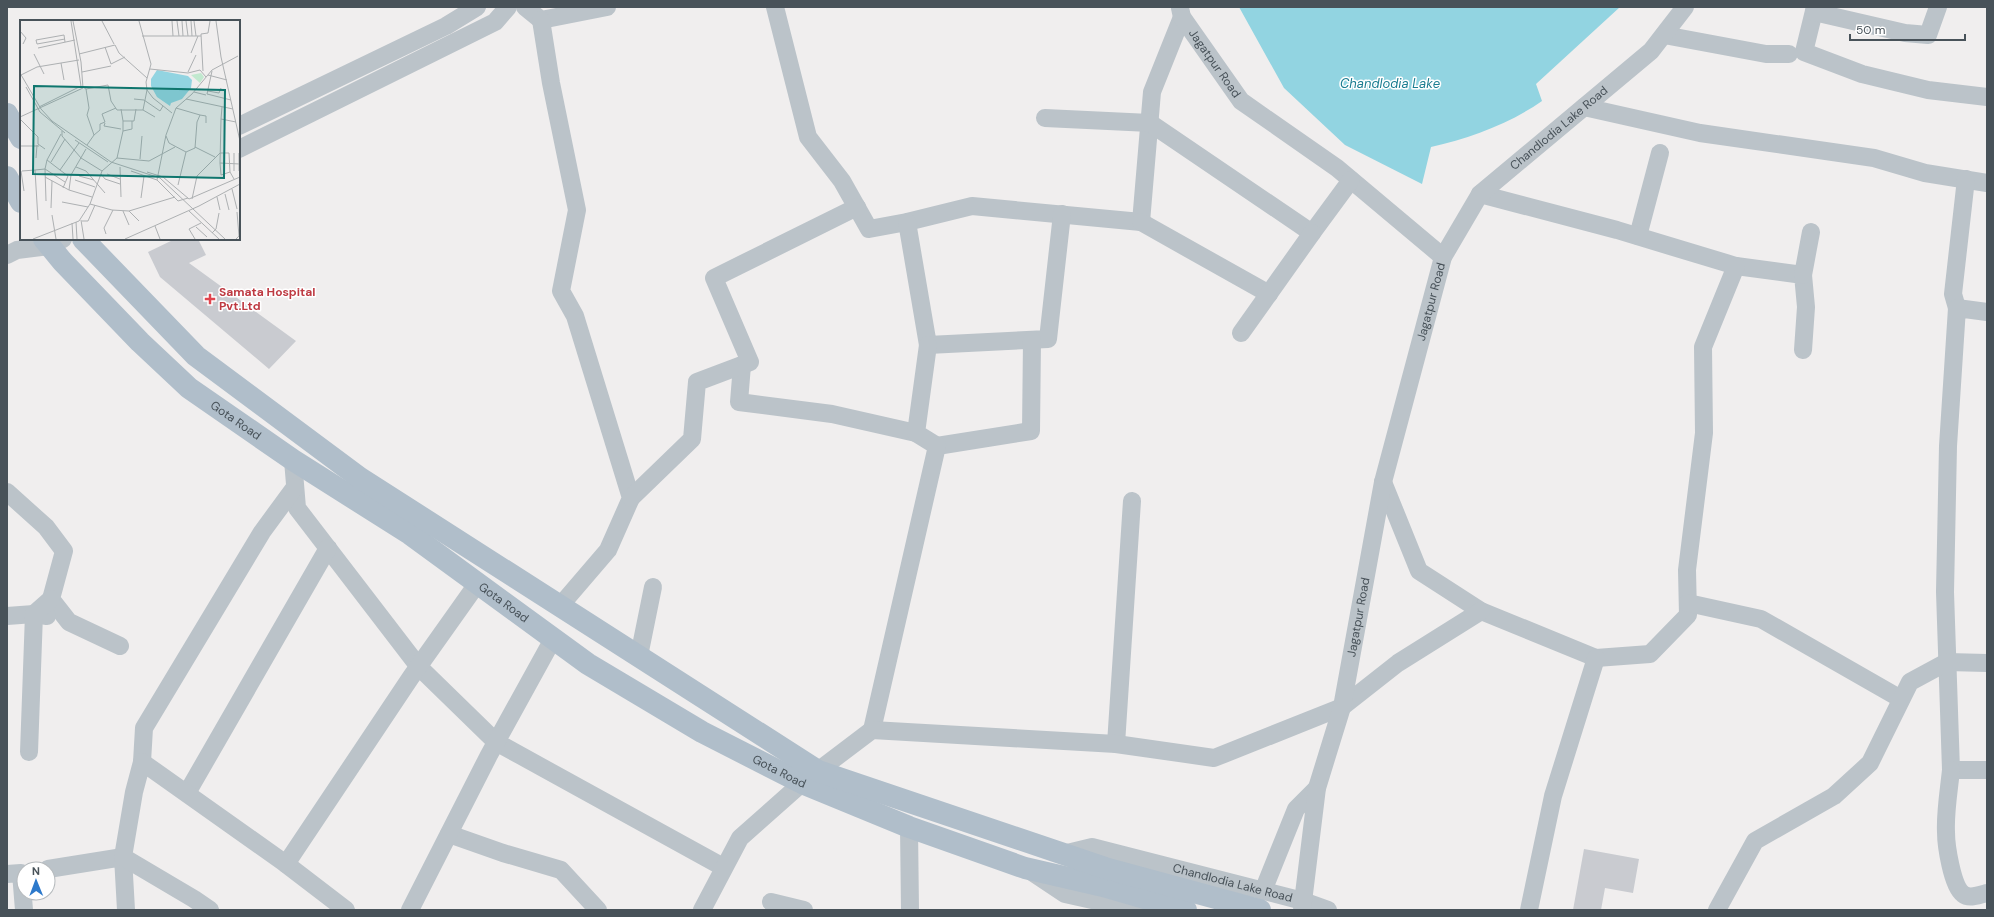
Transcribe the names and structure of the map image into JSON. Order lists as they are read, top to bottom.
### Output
{
  "streets": {
    "main road": ["Gota Road"],
    "street": ["Jagatpur Road", "Chandlodia Lake Road"]
  },
  "crossings": [
    ["Jagatpur Road", "Chandlodia Lake Road"],
    ["Chandlodia Lake Road", "Gota Road"]
  ],
  "water": ["Chandlodia Lake"],
  "places": {
    "health": ["Samata Hospital Pvt.Ltd"]
  },
  "scale_bar": "50 m",
  "north": "top"
}
